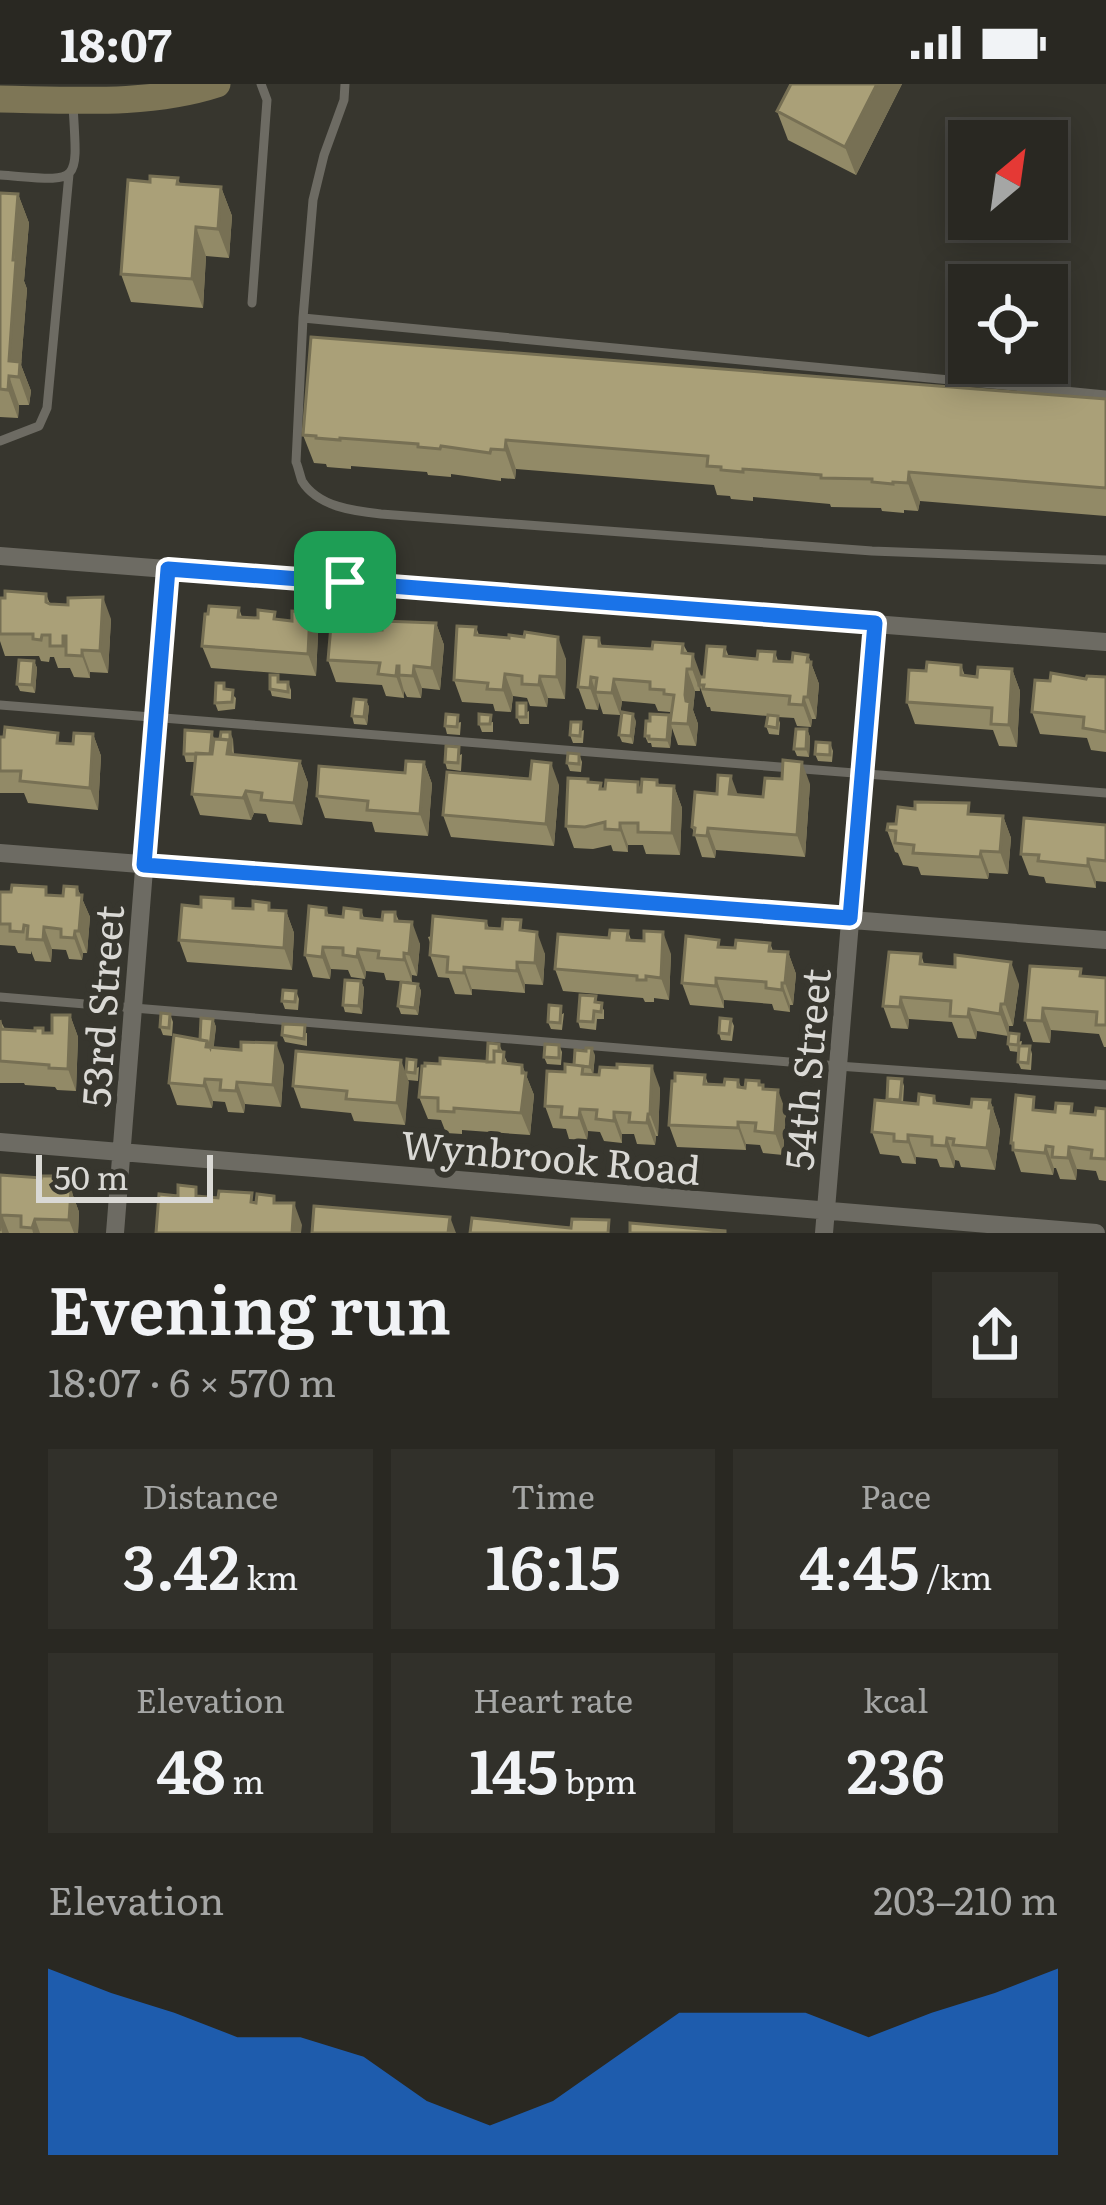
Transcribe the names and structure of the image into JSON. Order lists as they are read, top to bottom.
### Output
{
  "streets": {
    "street": ["53rd Street", "54th Street", "Wynbrook Road"]
  },
  "crossings": [
    ["53rd Street", "Wynbrook Road"],
    ["54th Street", "Wynbrook Road"]
  ],
  "scale_bar": "50 m",
  "north": "top right",
  "page": {
    "status": "18:07",
    "scale": "50 m",
    "heading": ["Evening run", "18:07 · 6 × 570 m"],
    "stats": [
      ["Distance", "3.42 km"],
      ["Time", "16:15"],
      ["Pace", "4:45 /km"],
      ["Elevation", "48 m"],
      ["Heart rate", "145 bpm"],
      ["kcal", "236"]
    ],
    "chart": ["Elevation", "203–210 m"]
  }
}
